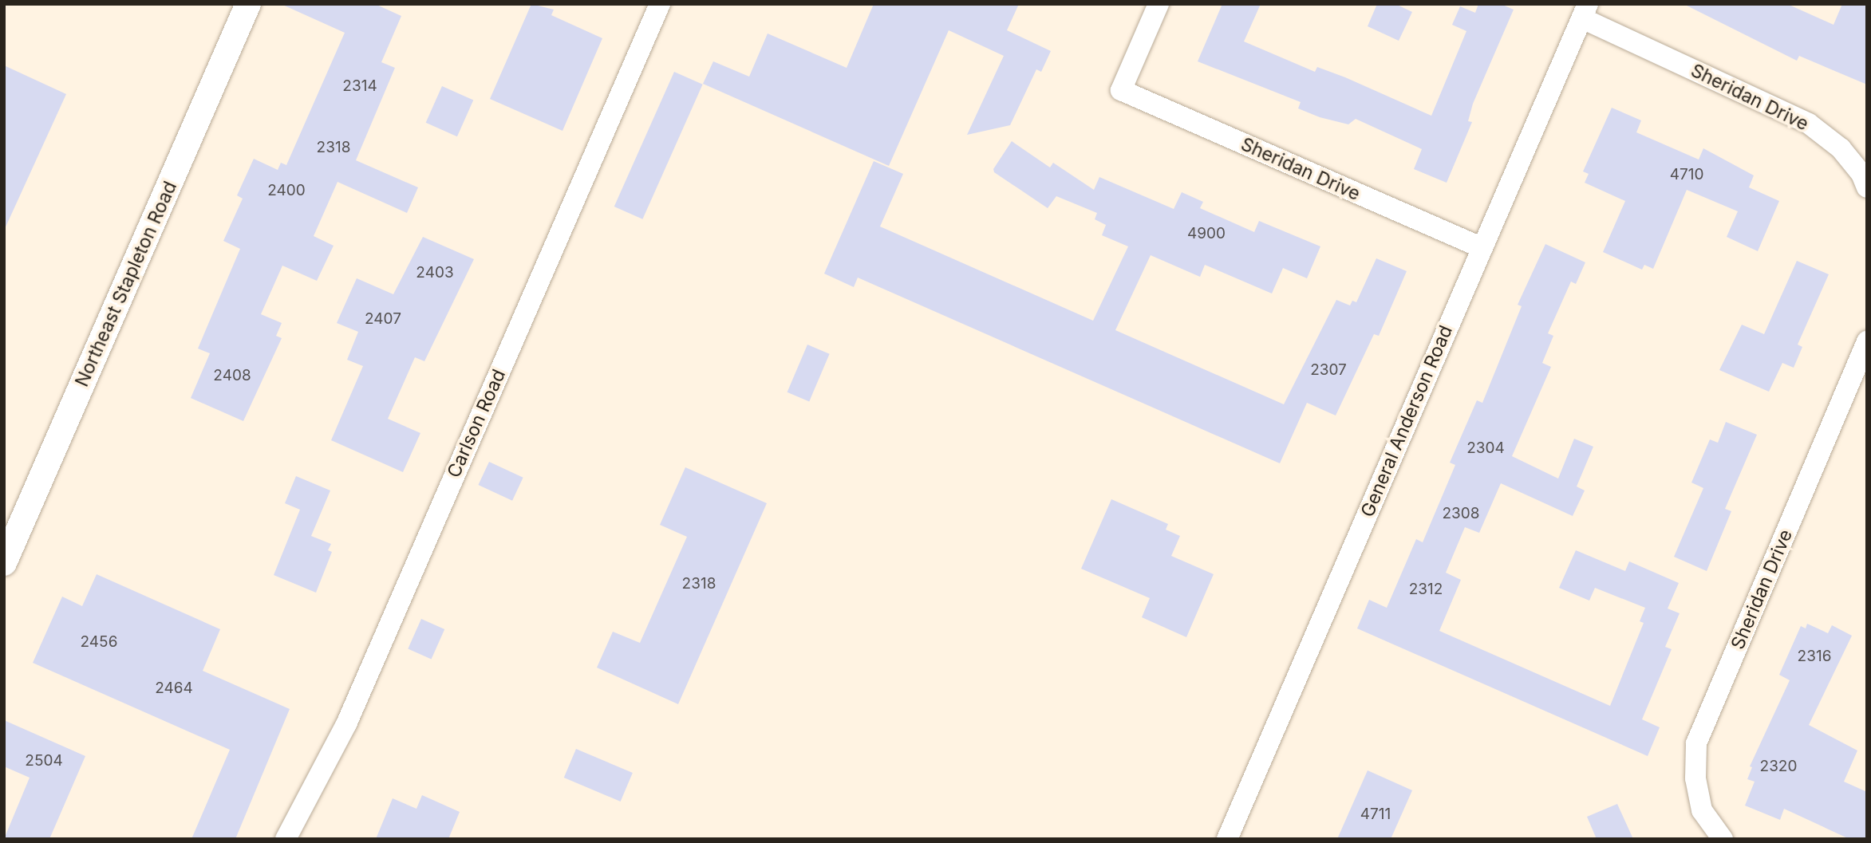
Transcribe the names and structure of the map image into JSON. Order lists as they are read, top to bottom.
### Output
{
  "streets": {
    "street": [
      "Sheridan Drive",
      "Northeast Stapleton Road",
      "General Anderson Road",
      "Carlson Road"
    ]
  },
  "crossings": [
    ["Sheridan Drive", "General Anderson Road"]
  ],
  "house_numbers": [
    "2314",
    "2318",
    "4710",
    "2400",
    "4900",
    "2403",
    "2407",
    "2307",
    "2408",
    "2304",
    "2308",
    "2318",
    "2312",
    "2456",
    "2316",
    "2464",
    "2504",
    "2320",
    "4711"
  ]
}
